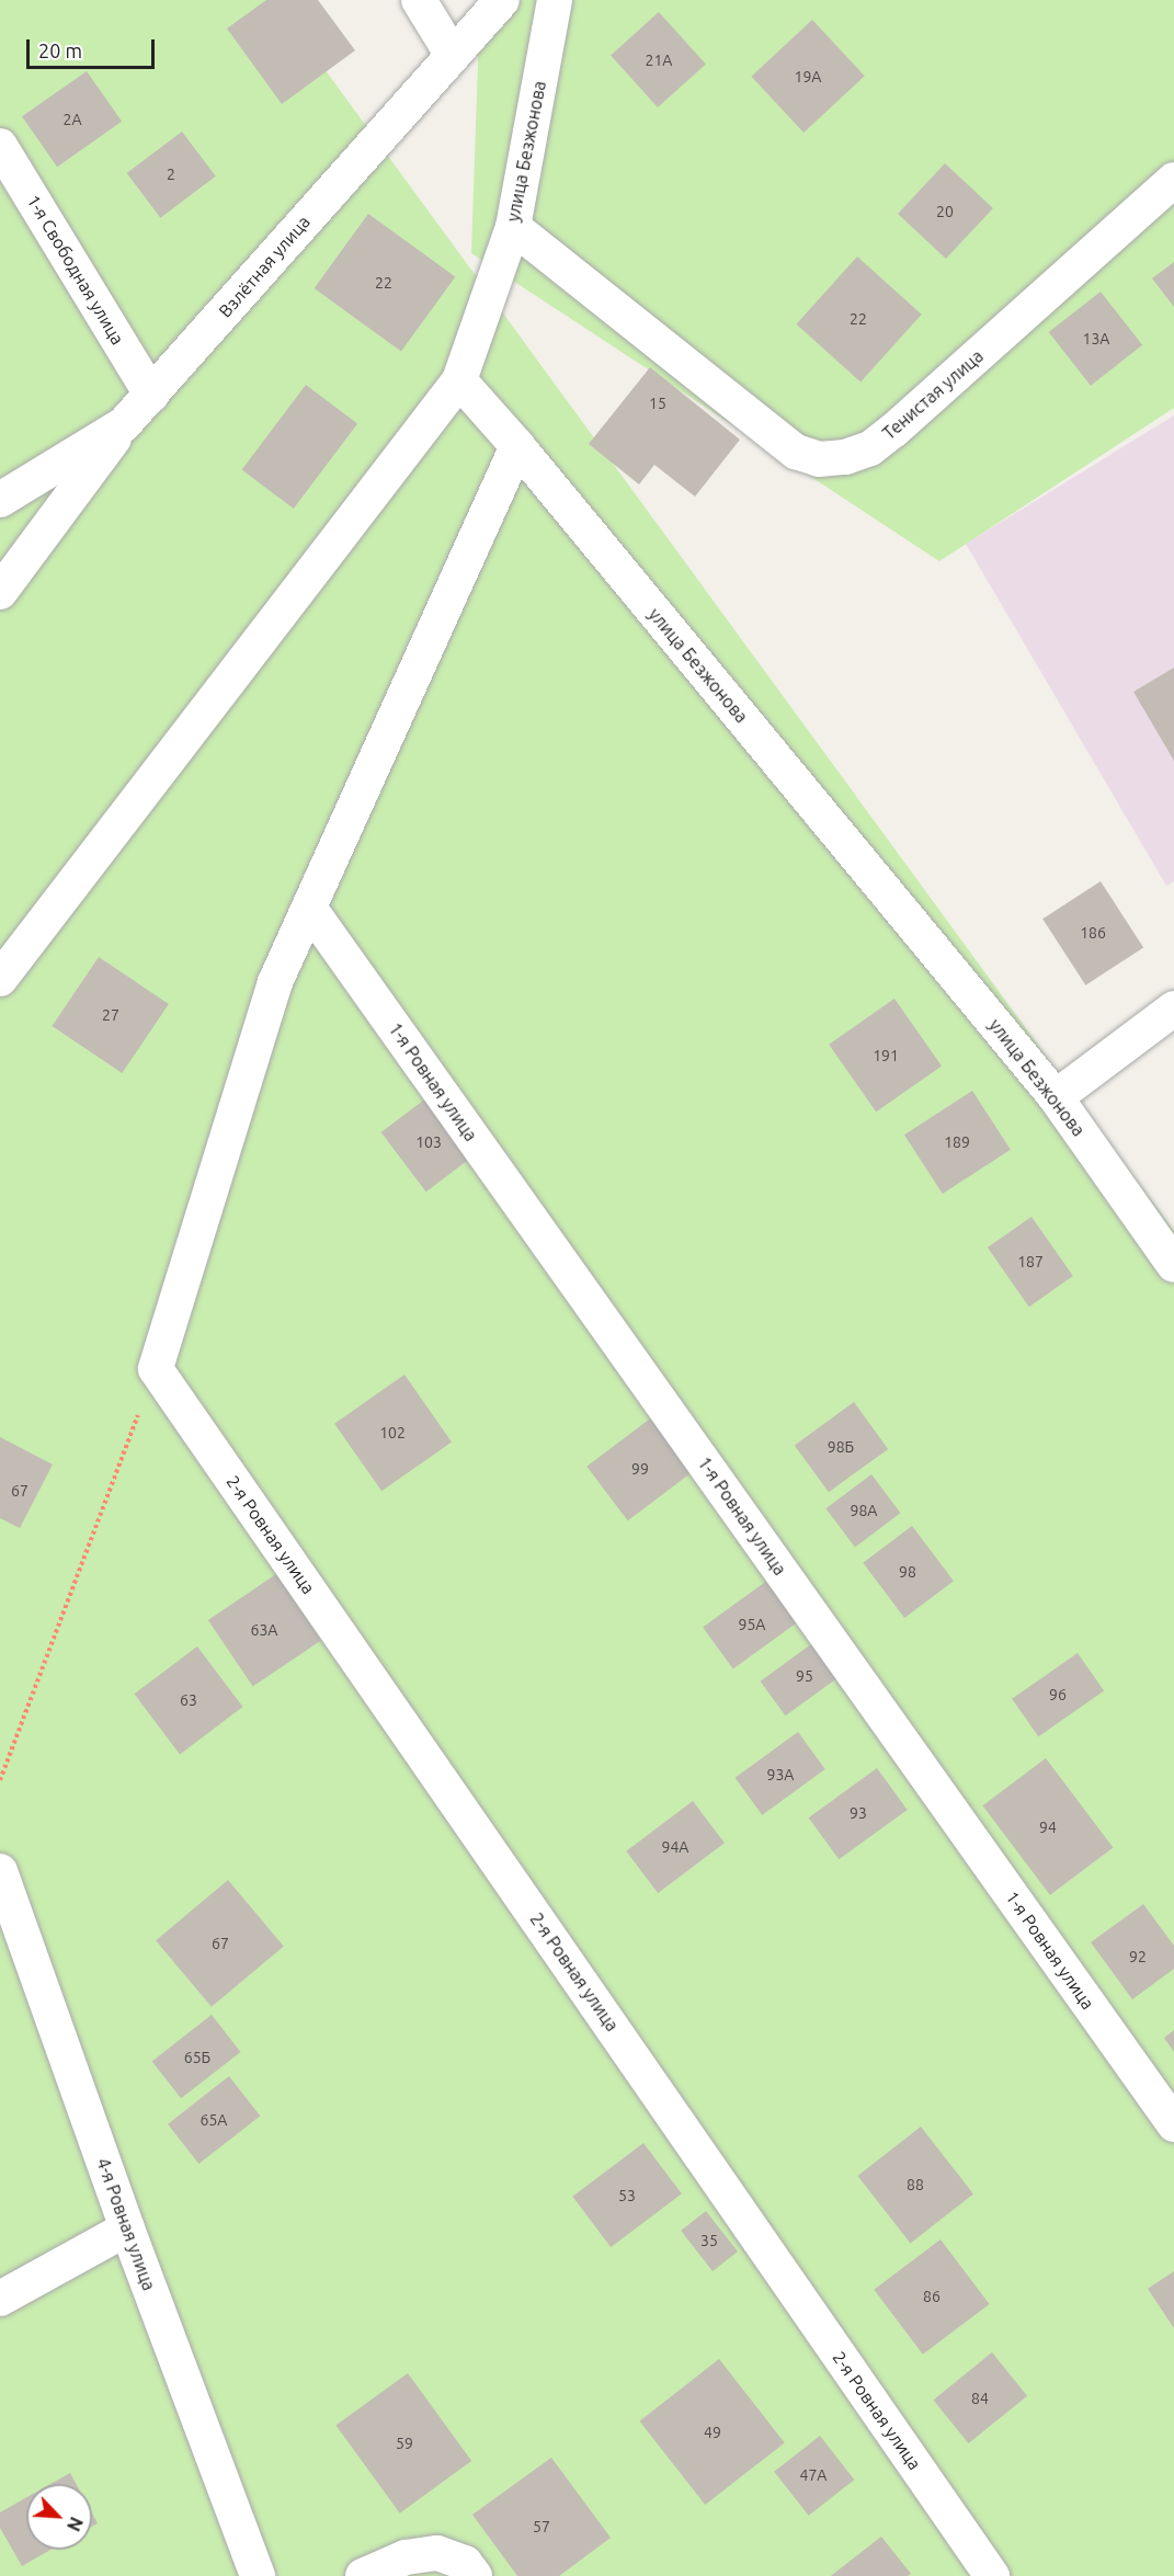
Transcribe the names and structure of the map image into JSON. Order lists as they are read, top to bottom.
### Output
{
  "streets": {
    "street": [
      "улица Безжонова",
      "Взлётная улица",
      "1-я Свободная улица",
      "Тенистая улица",
      "1-я Ровная улица",
      "2-я Ровная улица",
      "4-я Ровная улица"
    ]
  },
  "crossings": [
    ["улица Безжонова", "Тенистая улица"],
    ["Взлётная улица", "1-я Свободная улица"]
  ],
  "house_numbers": [
    "21А",
    "19А",
    "2А",
    "2",
    "20",
    "22",
    "22",
    "13А",
    "15",
    "186",
    "27",
    "191",
    "103",
    "189",
    "187",
    "102",
    "98Б",
    "99",
    "67",
    "98А",
    "98",
    "95А",
    "63А",
    "95",
    "96",
    "63",
    "93А",
    "93",
    "94",
    "94А",
    "67",
    "92",
    "65Б",
    "65А",
    "88",
    "53",
    "35",
    "86",
    "84",
    "49",
    "59",
    "47А",
    "57"
  ],
  "scale_bar": "20 m",
  "north": "bottom right"
}
